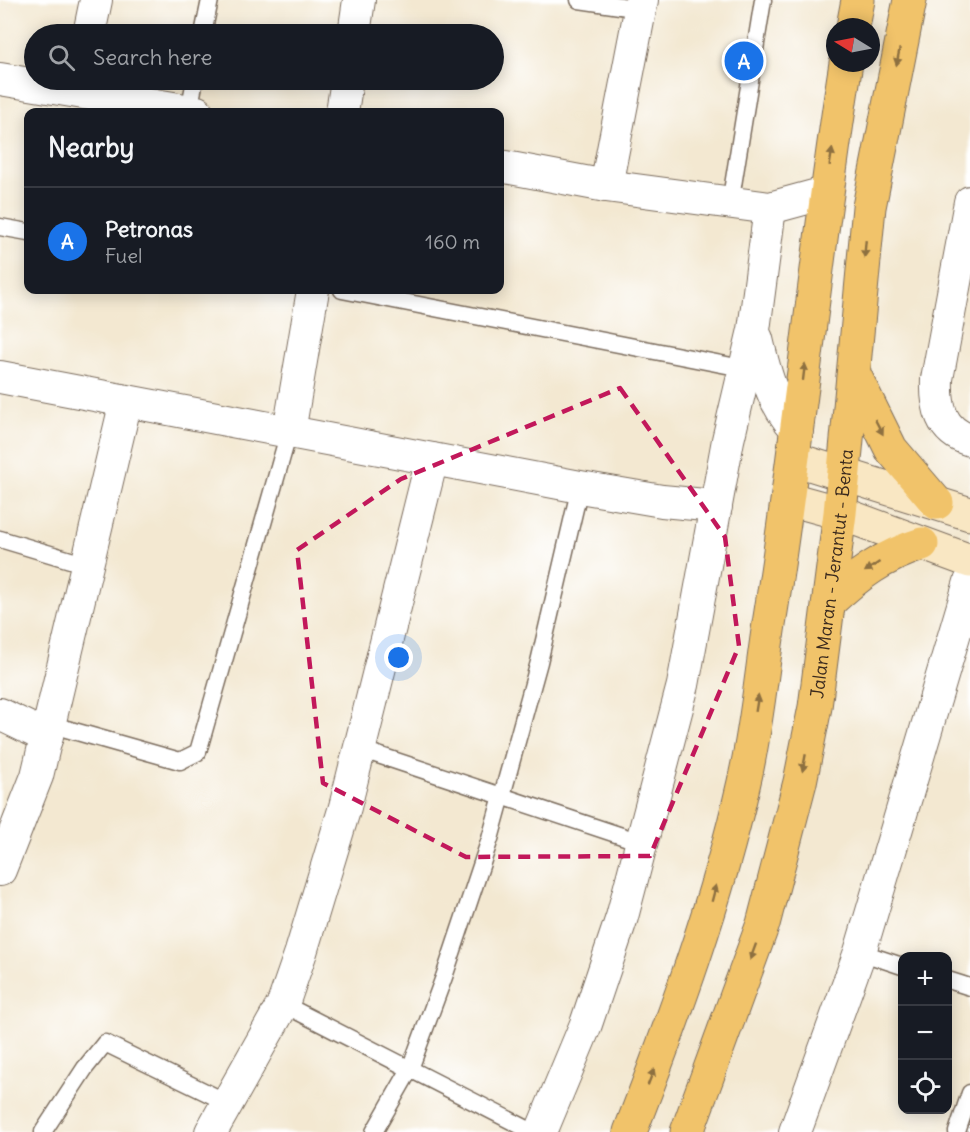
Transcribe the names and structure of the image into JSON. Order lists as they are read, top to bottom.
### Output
{
  "streets": {
    "main road": ["Jalan Maran - Jerantut - Benta"]
  },
  "north": "left",
  "page": {
    "search": "Search here",
    "pins": "A",
    "heading": "Nearby",
    "list": [
      {
        "mark": "A",
        "name": "Petronas",
        "note": "Fuel",
        "value": "160 m"
      }
    ],
    "map_buttons": ["+", "−"]
  }
}
